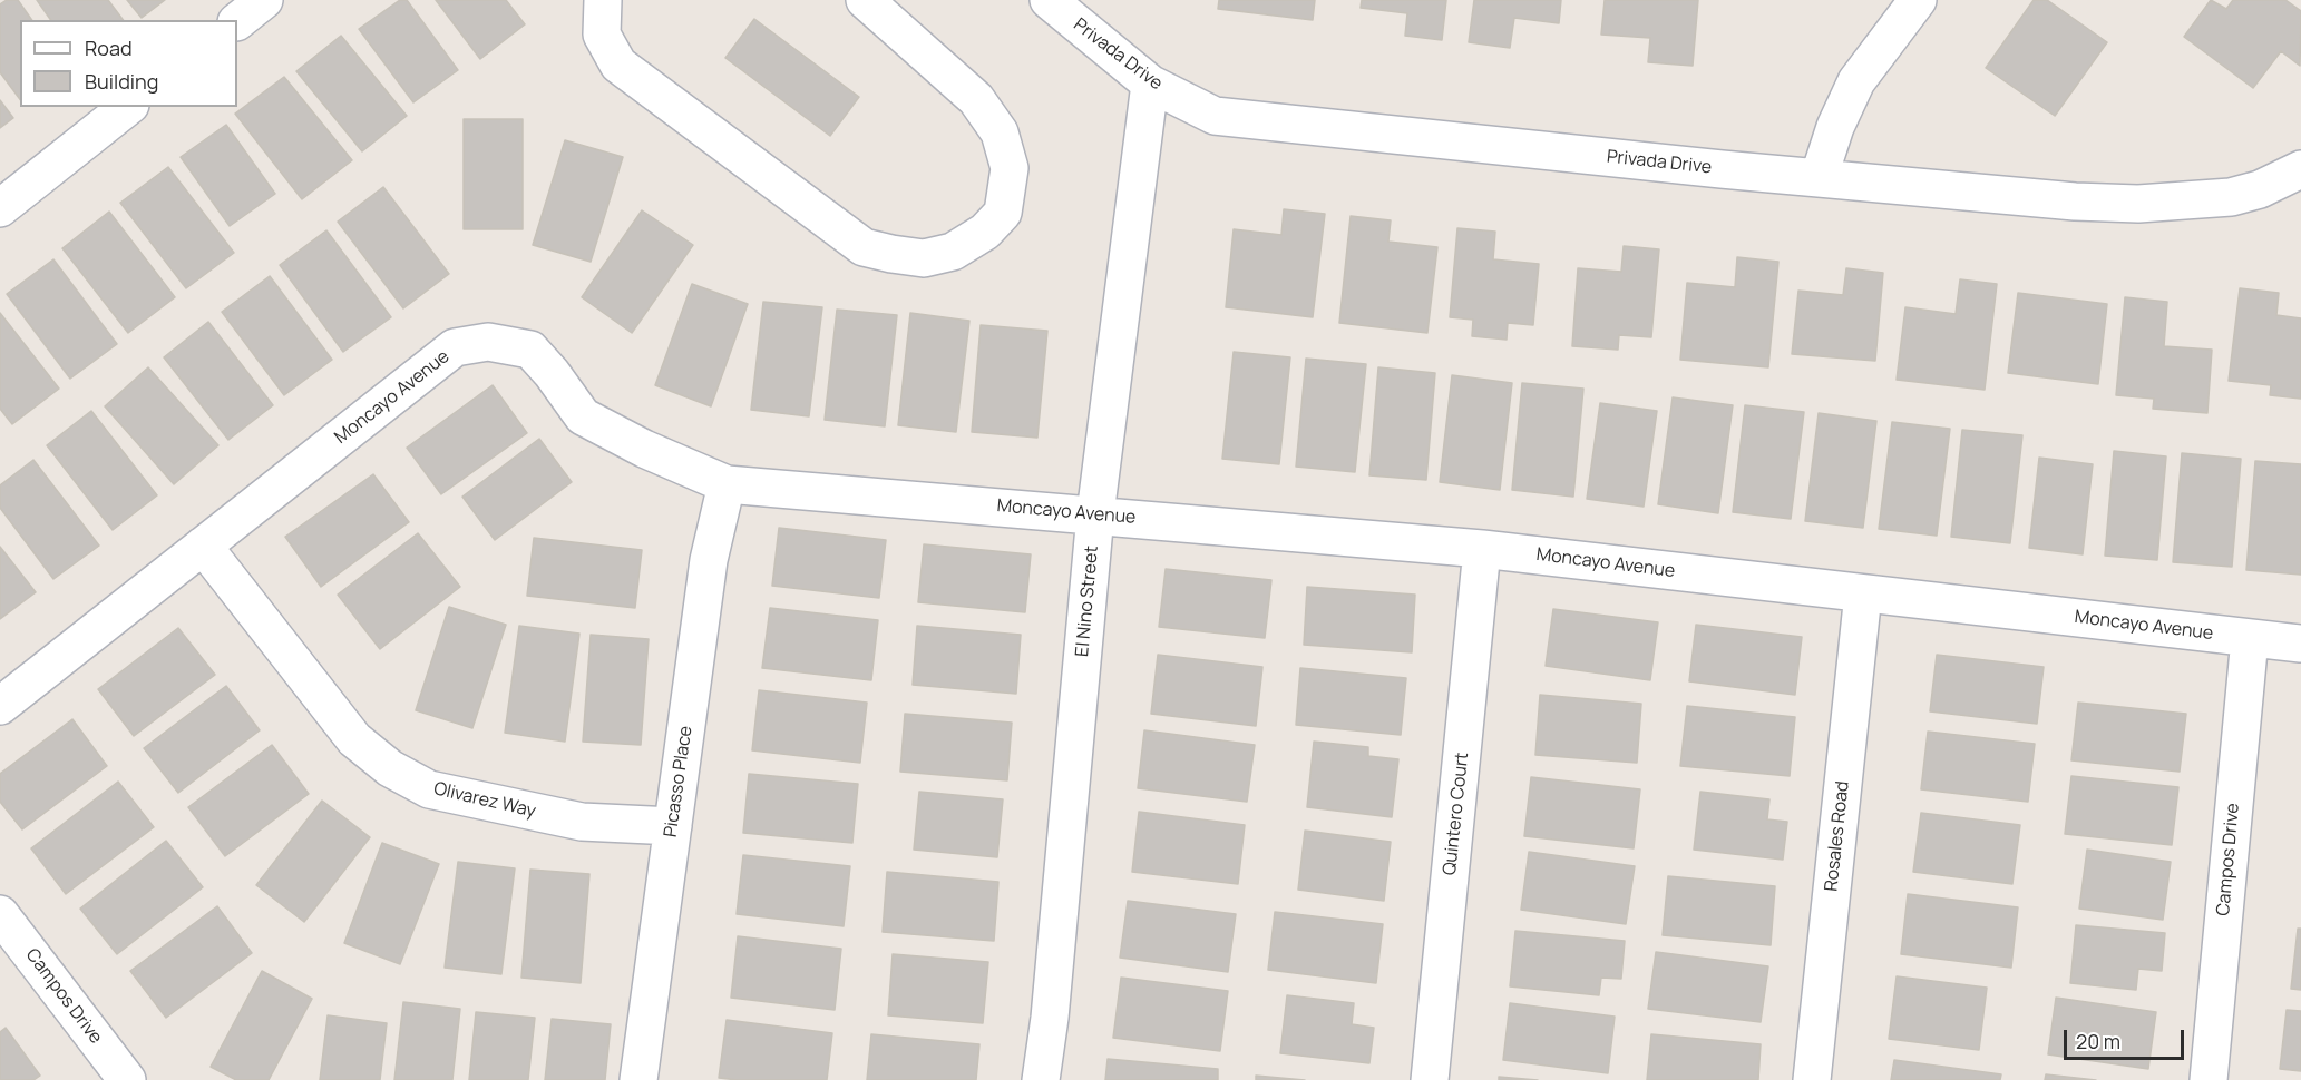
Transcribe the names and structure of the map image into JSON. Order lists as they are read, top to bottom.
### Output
{
  "streets": {
    "street": [
      "Privada Drive",
      "Moncayo Avenue",
      "El Nino Street",
      "Picasso Place",
      "Olivarez Way",
      "Quintero Court",
      "Rosales Road",
      "Campos Drive"
    ]
  },
  "crossings": [
    ["Privada Drive", "El Nino Street"],
    ["Moncayo Avenue", "El Nino Street"],
    ["Moncayo Avenue", "Picasso Place"],
    ["Moncayo Avenue", "Olivarez Way"],
    ["Moncayo Avenue", "Quintero Court"],
    ["Moncayo Avenue", "Rosales Road"],
    ["Moncayo Avenue", "Campos Drive"],
    ["Picasso Place", "Olivarez Way"]
  ],
  "legend": ["Road", "Building"],
  "scale_bar": "20 m"
}
